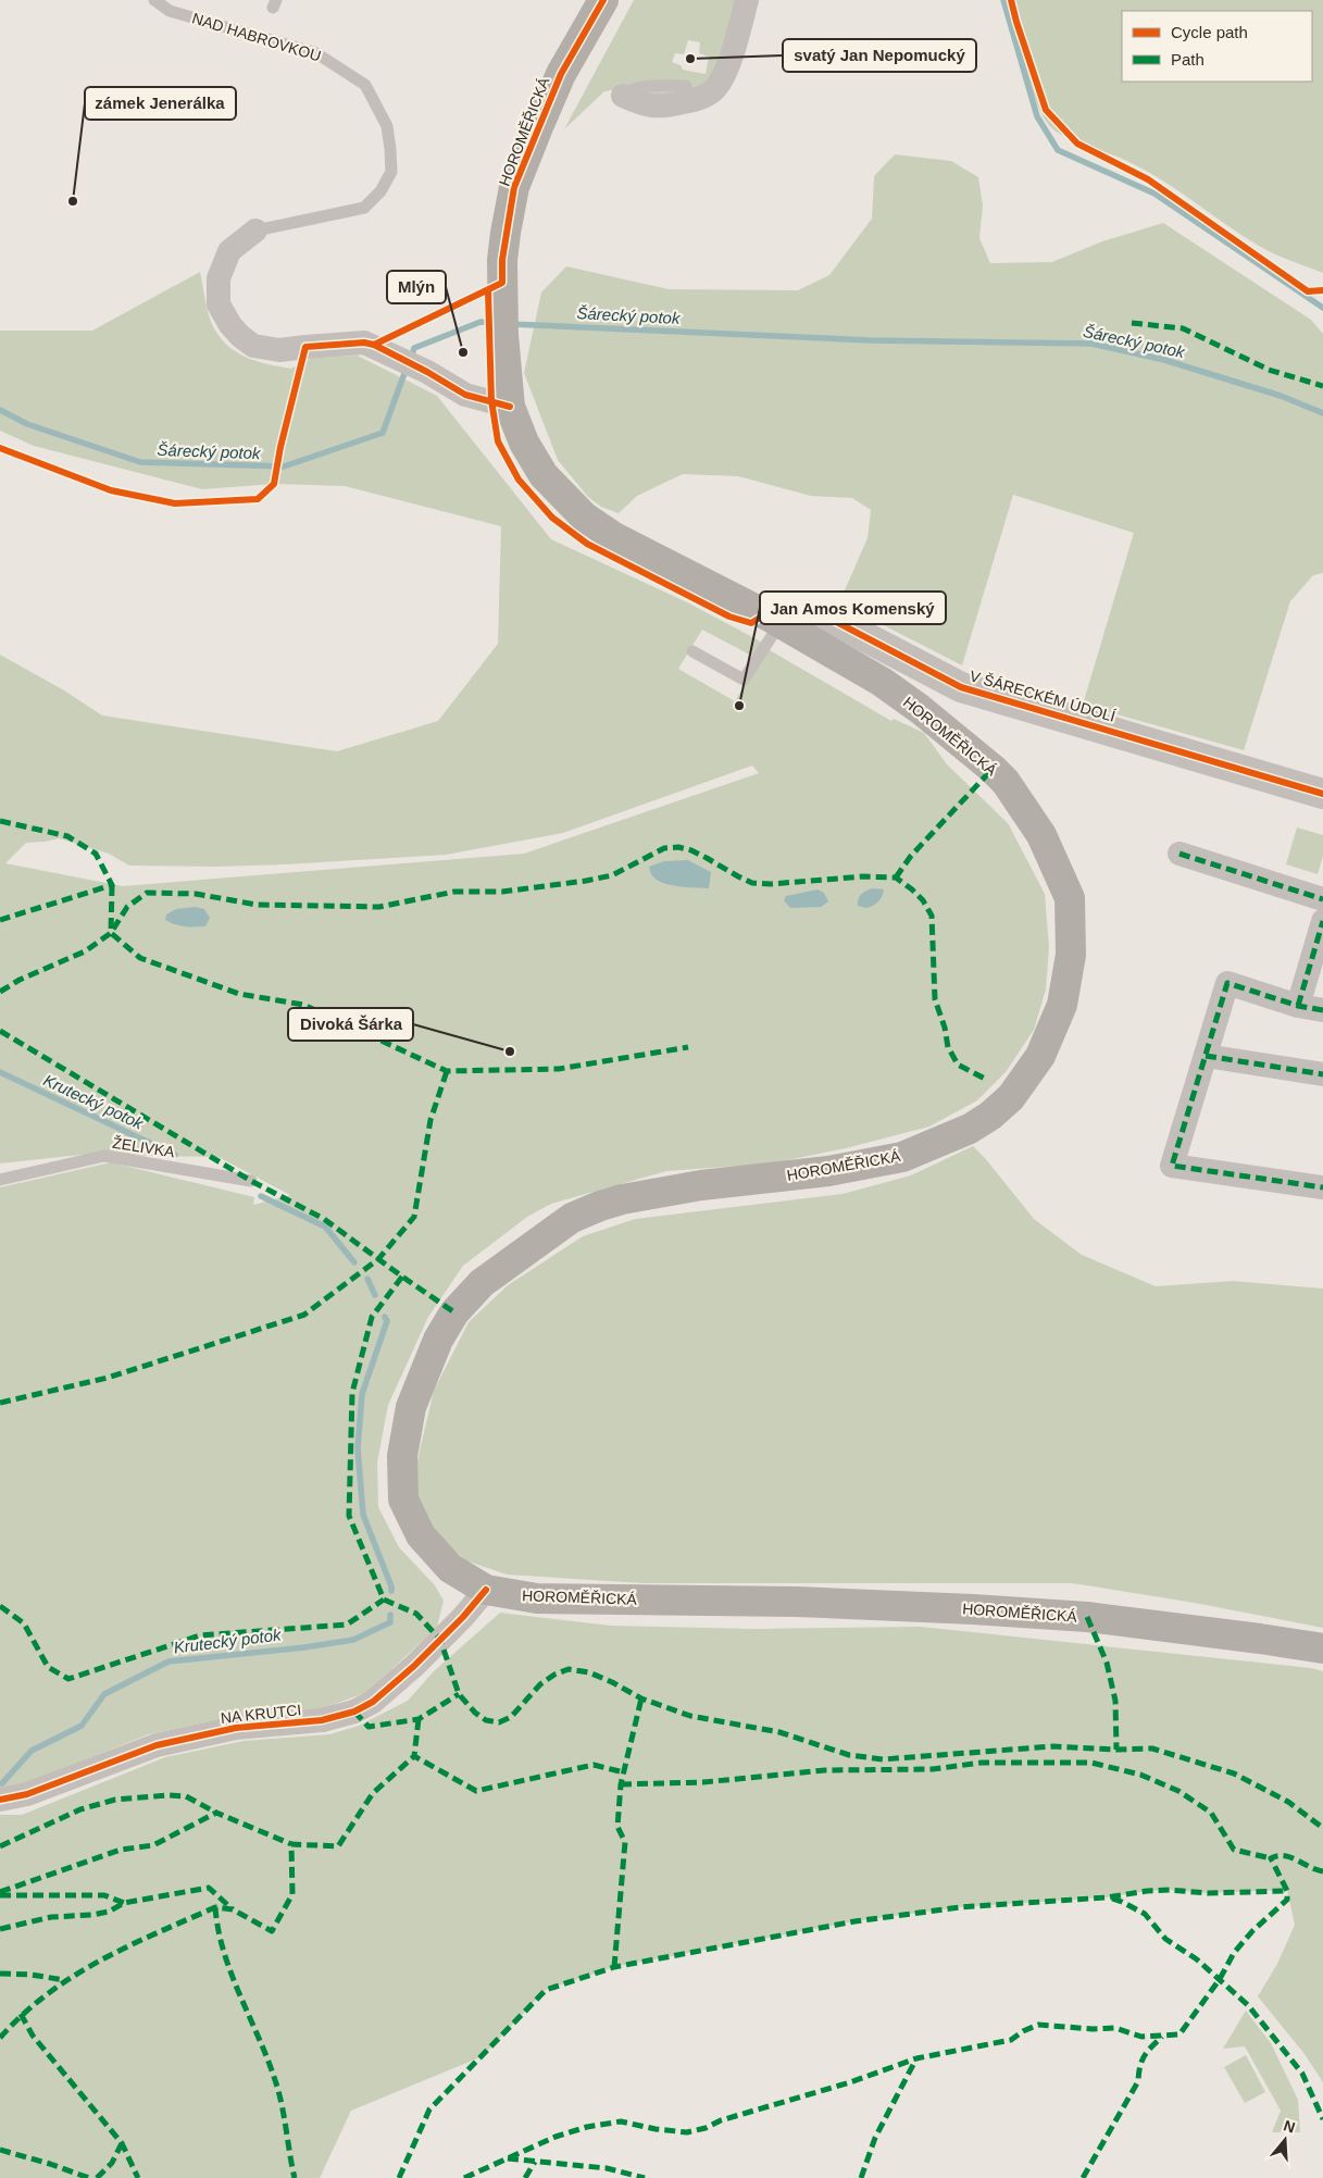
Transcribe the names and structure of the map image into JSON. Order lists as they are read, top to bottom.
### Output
{
  "streets": {
    "main road": ["HOROMĚŘICKÁ"],
    "street": ["NAD HABROVKOU", "V ŠÁRECKÉM ÚDOLÍ", "NA KRUTCI"],
    "lane": ["ŽELIVKA"]
  },
  "crossings": [
    ["NAD HABROVKOU", "HOROMĚŘICKÁ"],
    ["HOROMĚŘICKÁ", "V ŠÁRECKÉM ÚDOLÍ"],
    ["HOROMĚŘICKÁ", "NA KRUTCI"]
  ],
  "water": ["Šárecký potok", "Krutecký potok"],
  "places": [
    "svatý Jan Nepomucký",
    "zámek Jenerálka",
    "Mlýn",
    "Jan Amos Komenský",
    "Divoká Šárka"
  ],
  "legend": ["Cycle path", "Path"],
  "north": "top"
}
